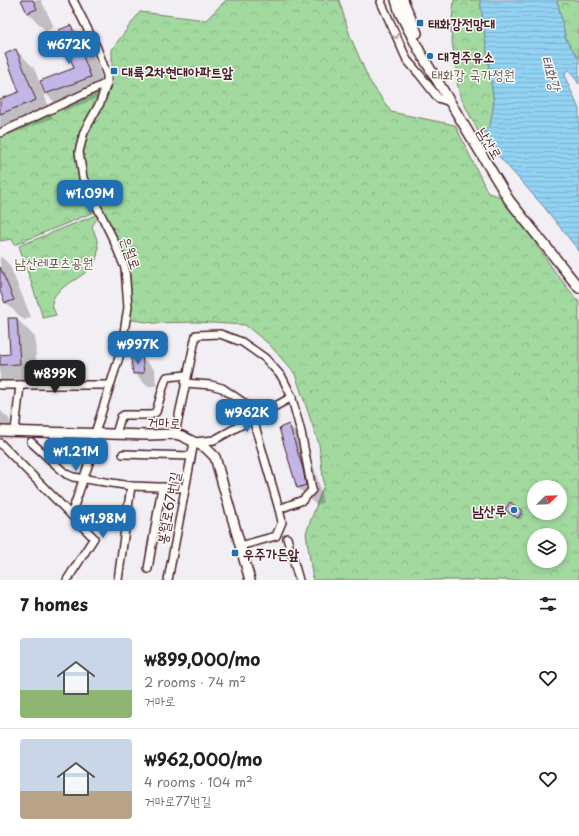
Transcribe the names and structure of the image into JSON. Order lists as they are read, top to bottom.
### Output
{
  "streets": {
    "main road": ["남산로", "거마로"],
    "street": ["은월로", "봉월로67번길"]
  },
  "crossings": [
    ["은월로", "거마로"],
    ["거마로", "봉월로67번길"]
  ],
  "water": ["태화강"],
  "parks": ["태화강 국가정원", "남산레포츠공원"],
  "places": {
    "transit": ["태화강전망대", "대륙2차현대아파트앞", "우주가든앞"],
    "other": ["대경주유소", "남산루"]
  },
  "north": "top right",
  "page": {
    "price": [
      "₩672K",
      "₩1.09M",
      "₩997K",
      "₩899K",
      "₩962K",
      "₩1.21M",
      "₩1.98M"
    ],
    "heading": "7 homes",
    "list": [
      {
        "name": "₩899,000/mo",
        "note": "2 rooms · 74 m² · 거마로"
      },
      {
        "name": "₩962,000/mo",
        "note": "4 rooms · 104 m² · 거마로77번길"
      }
    ]
  }
}
